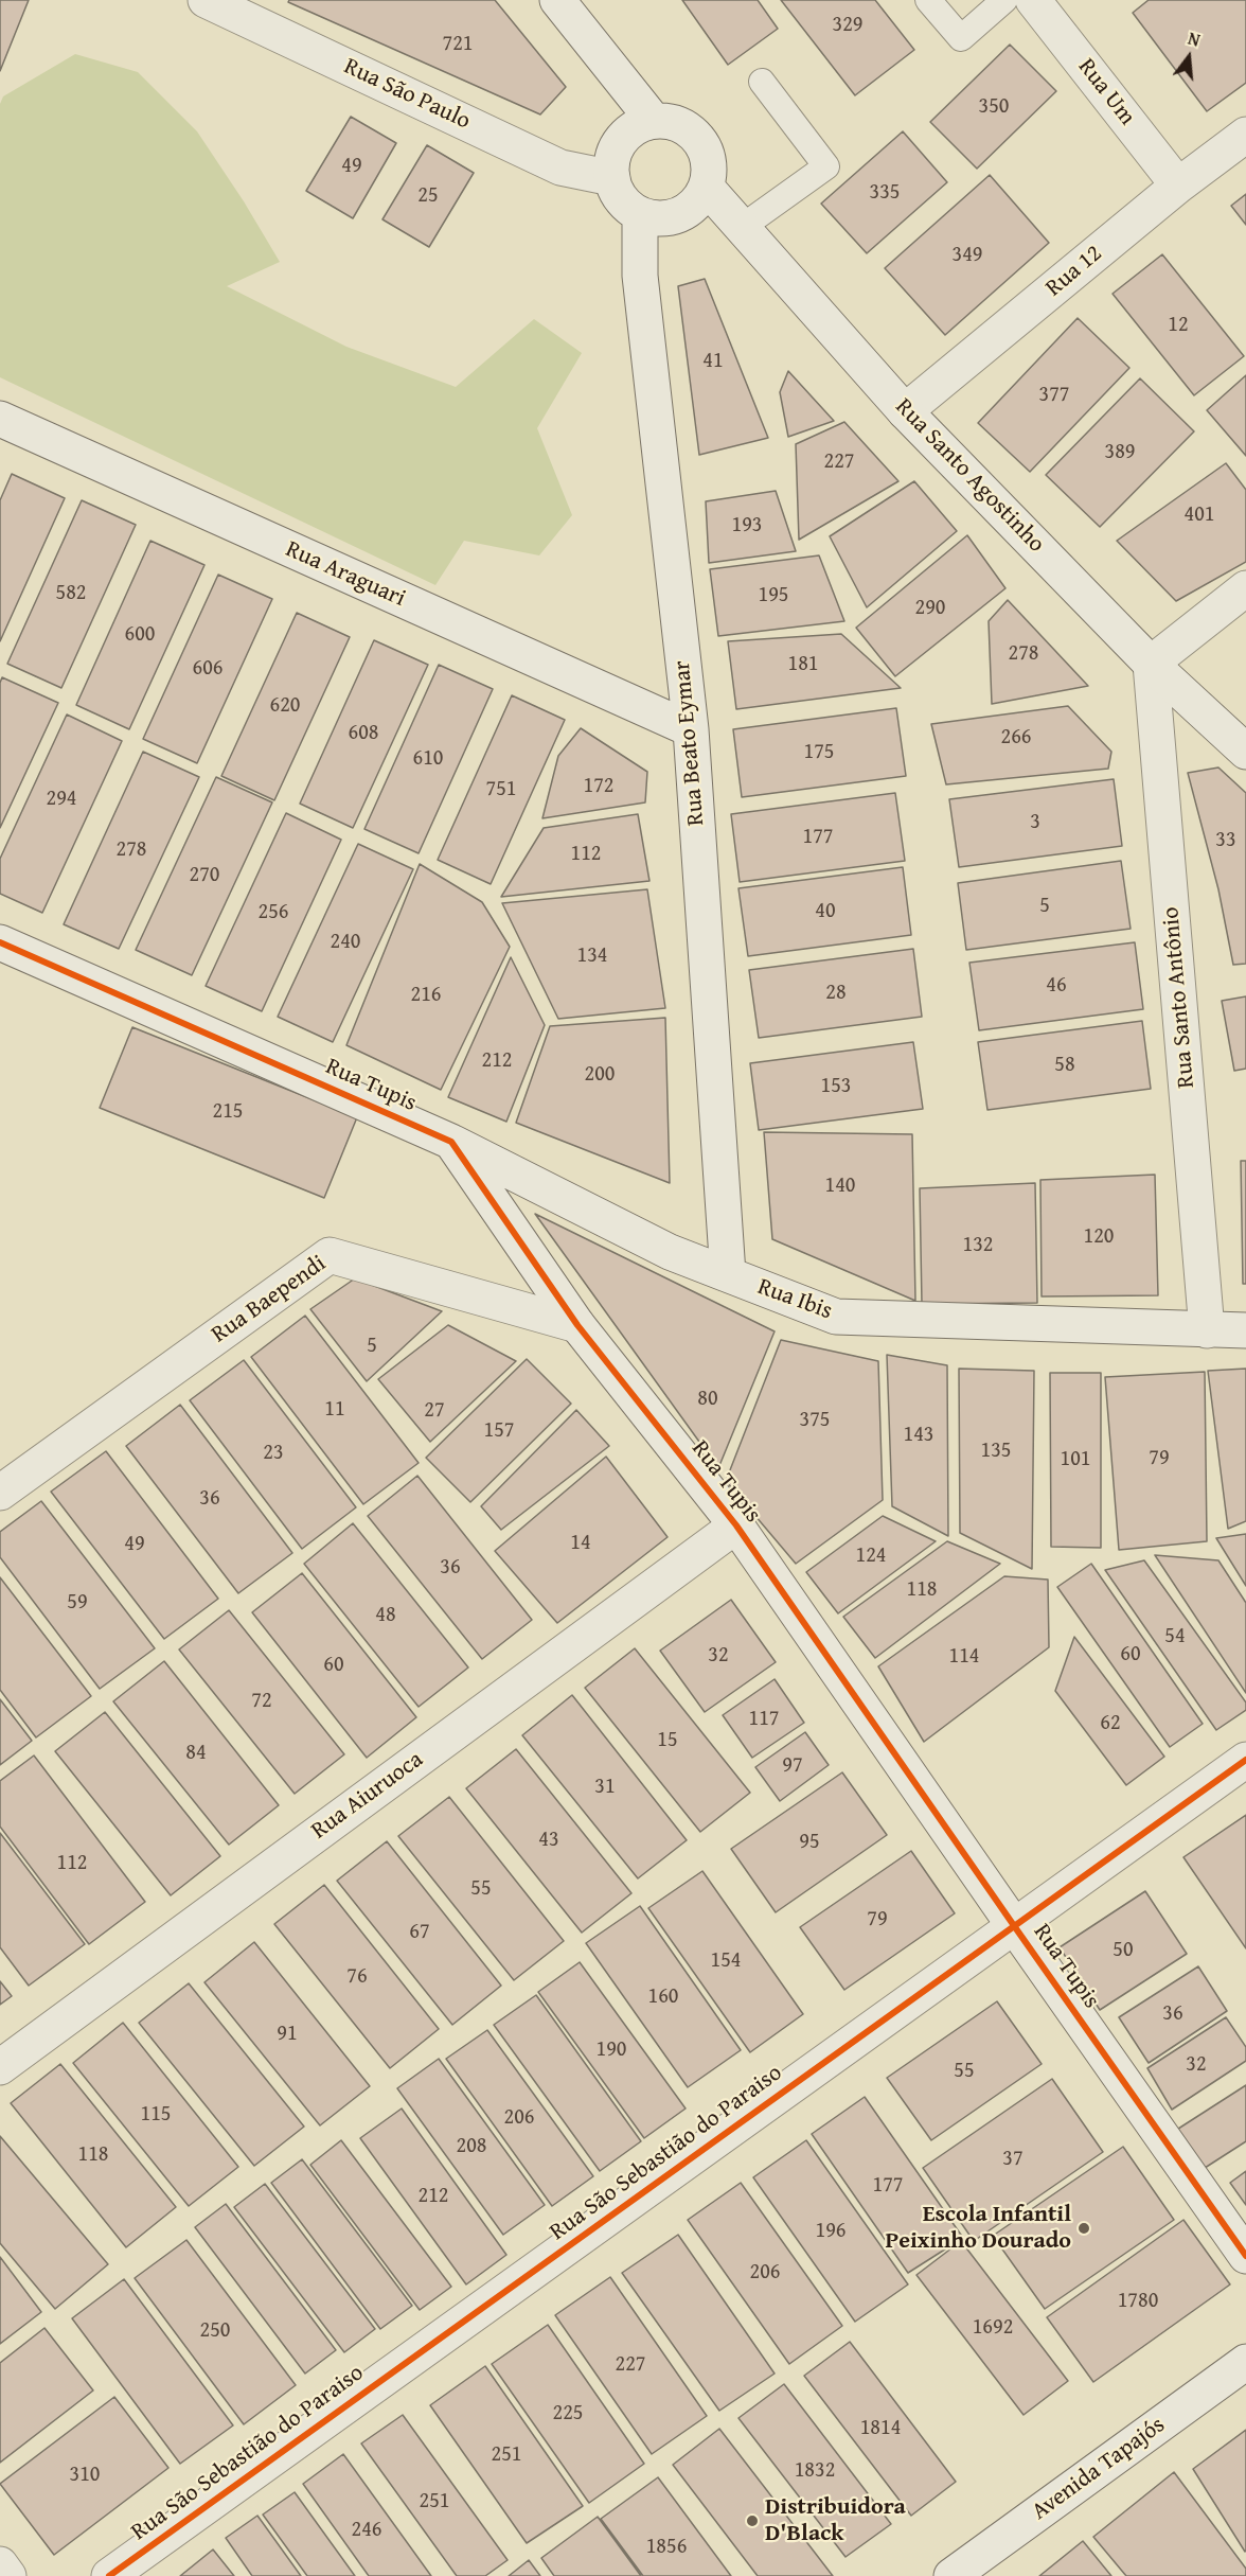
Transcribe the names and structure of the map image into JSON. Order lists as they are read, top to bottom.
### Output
{
  "streets": {
    "street": [
      "Rua Um",
      "Rua São Paulo",
      "Rua 12",
      "Rua Santo Agostinho",
      "Rua Araguari",
      "Rua Beato Eymar",
      "Rua Santo Antônio",
      "Rua Tupis",
      "Rua Baependi",
      "Rua Ibis",
      "Rua Aiuruoca",
      "Rua São Sebastião do Paraiso",
      "Avenida Tapajós"
    ]
  },
  "crossings": [
    ["Rua Um", "Rua 12"],
    ["Rua São Paulo", "Rua Santo Agostinho"],
    ["Rua São Paulo", "Rua Beato Eymar"],
    ["Rua 12", "Rua Santo Agostinho"],
    ["Rua Santo Agostinho", "Rua Beato Eymar"],
    ["Rua Santo Agostinho", "Rua Santo Antônio"],
    ["Rua Araguari", "Rua Beato Eymar"],
    ["Rua Beato Eymar", "Rua Ibis"],
    ["Rua Santo Antônio", "Rua Ibis"],
    ["Rua Tupis", "Rua Baependi"],
    ["Rua Tupis", "Rua Ibis"],
    ["Rua Tupis", "Rua Aiuruoca"],
    ["Rua Tupis", "Rua São Sebastião do Paraiso"]
  ],
  "places": ["Escola Infantil Peixinho Dourado", "Distribuidora D'Black"],
  "house_numbers": [
    "329",
    "721",
    "350",
    "49",
    "335",
    "25",
    "349",
    "12",
    "41",
    "377",
    "389",
    "227",
    "401",
    "193",
    "582",
    "195",
    "290",
    "600",
    "278",
    "181",
    "606",
    "620",
    "608",
    "266",
    "175",
    "610",
    "172",
    "751",
    "294",
    "3",
    "177",
    "33",
    "278",
    "112",
    "270",
    "5",
    "40",
    "256",
    "240",
    "134",
    "46",
    "28",
    "216",
    "212",
    "58",
    "200",
    "153",
    "215",
    "140",
    "120",
    "132",
    "5",
    "80",
    "11",
    "27",
    "375",
    "157",
    "143",
    "135",
    "23",
    "79",
    "101",
    "36",
    "14",
    "49",
    "124",
    "36",
    "118",
    "59",
    "48",
    "54",
    "60",
    "32",
    "114",
    "60",
    "72",
    "117",
    "62",
    "15",
    "84",
    "97",
    "31",
    "43",
    "95",
    "112",
    "55",
    "79",
    "67",
    "50",
    "154",
    "76",
    "160",
    "36",
    "91",
    "190",
    "32",
    "55",
    "115",
    "206",
    "208",
    "118",
    "37",
    "177",
    "212",
    "196",
    "206",
    "1780",
    "1692",
    "250",
    "227",
    "225",
    "1814",
    "251",
    "1832",
    "310",
    "251",
    "246",
    "1856"
  ],
  "north": "top"
}
